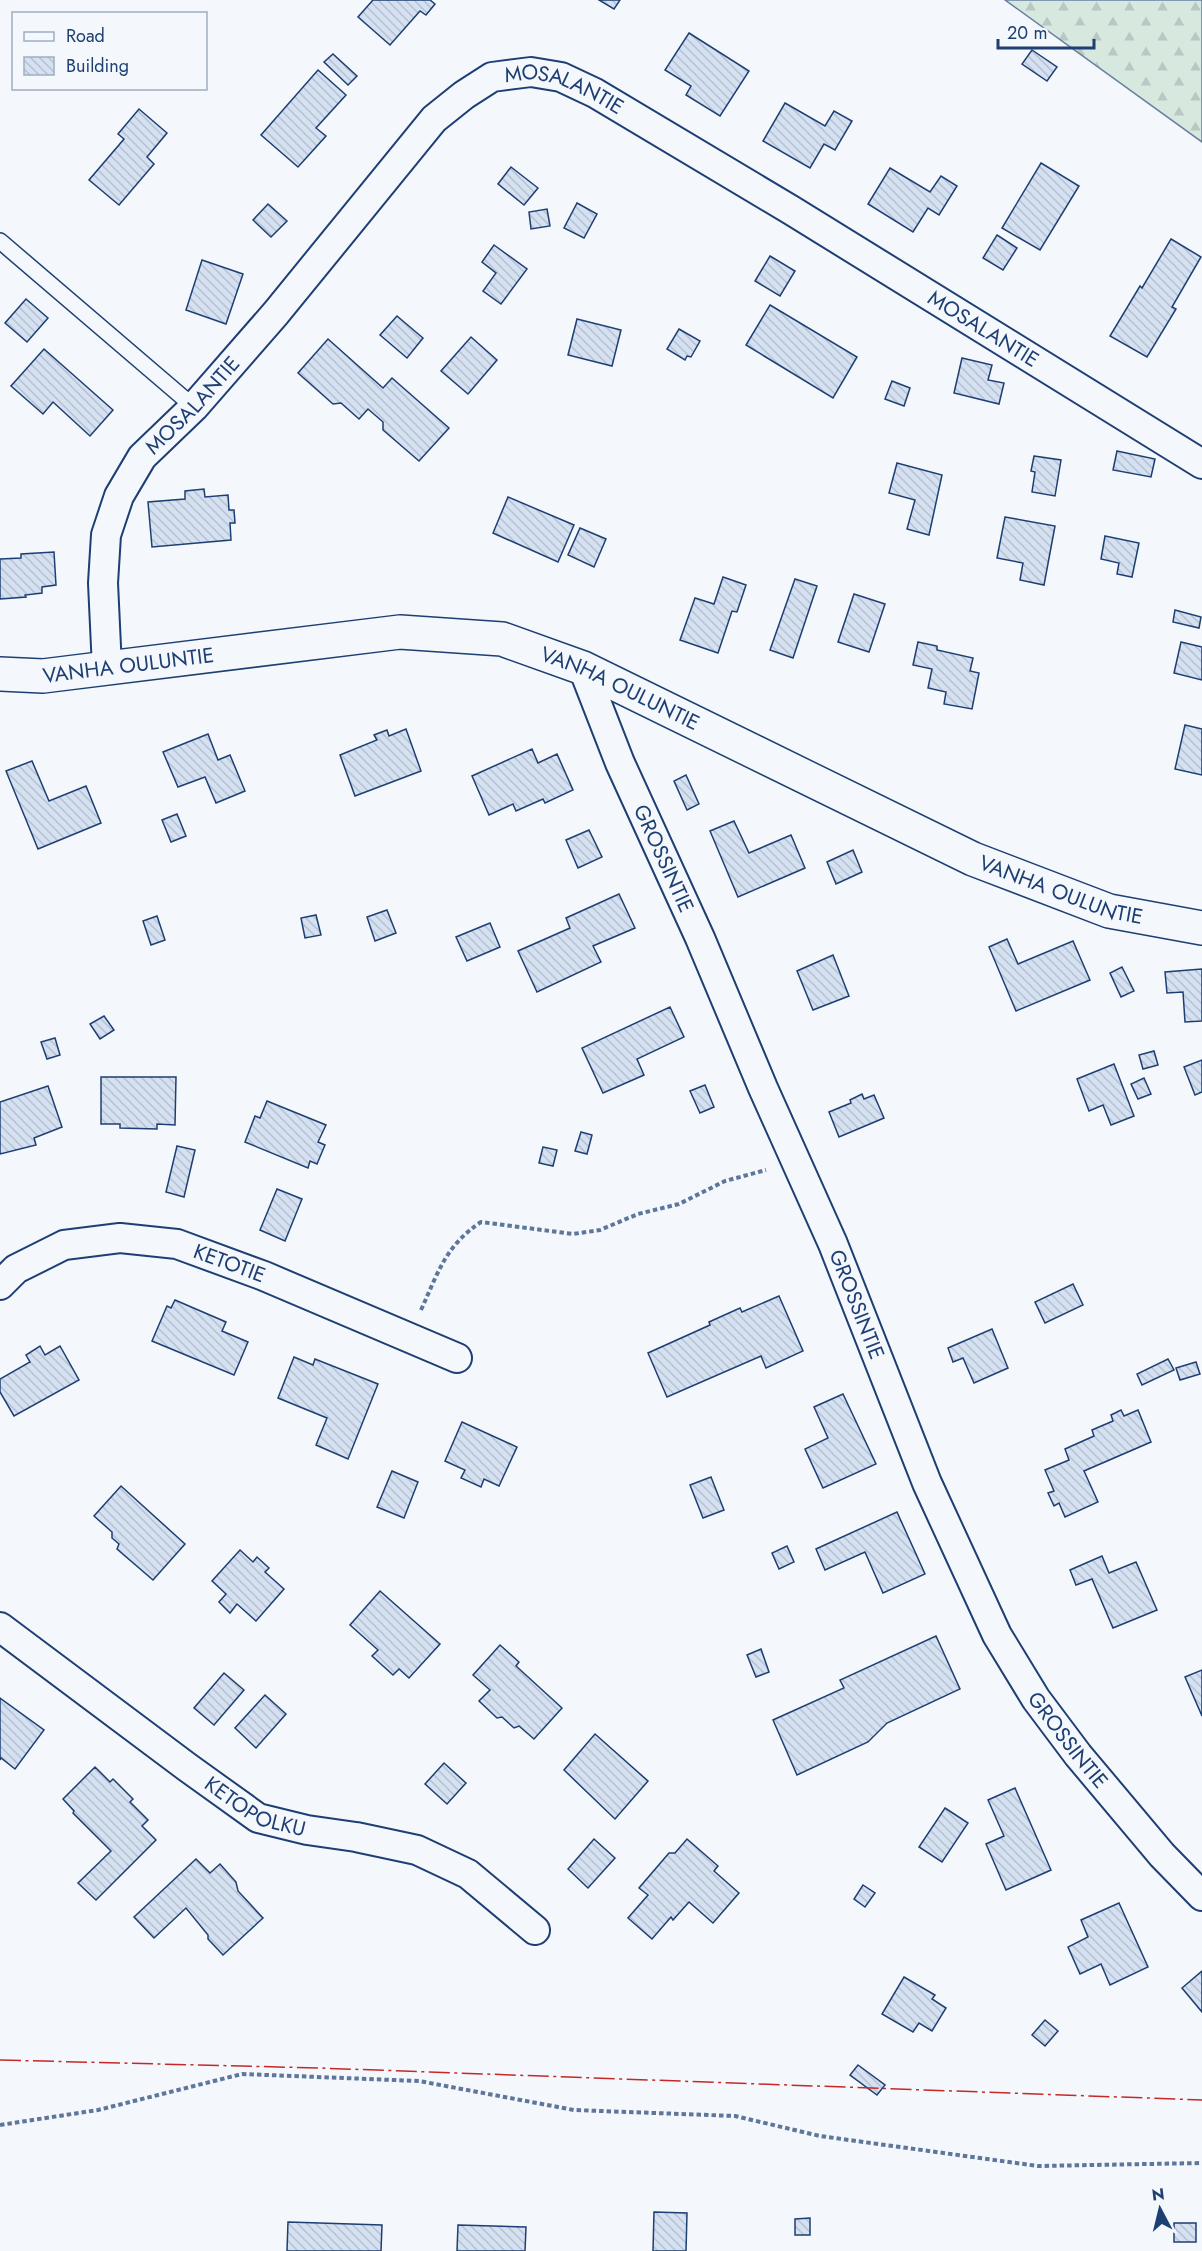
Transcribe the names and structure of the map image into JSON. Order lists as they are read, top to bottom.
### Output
{
  "streets": {
    "street": [
      "MOSALANTIE",
      "VANHA OULUNTIE",
      "GROSSINTIE",
      "KETOTIE",
      "KETOPOLKU"
    ]
  },
  "crossings": [
    ["MOSALANTIE", "VANHA OULUNTIE"],
    ["VANHA OULUNTIE", "GROSSINTIE"]
  ],
  "legend": ["Road", "Building"],
  "scale_bar": "20 m",
  "north": "top"
}
